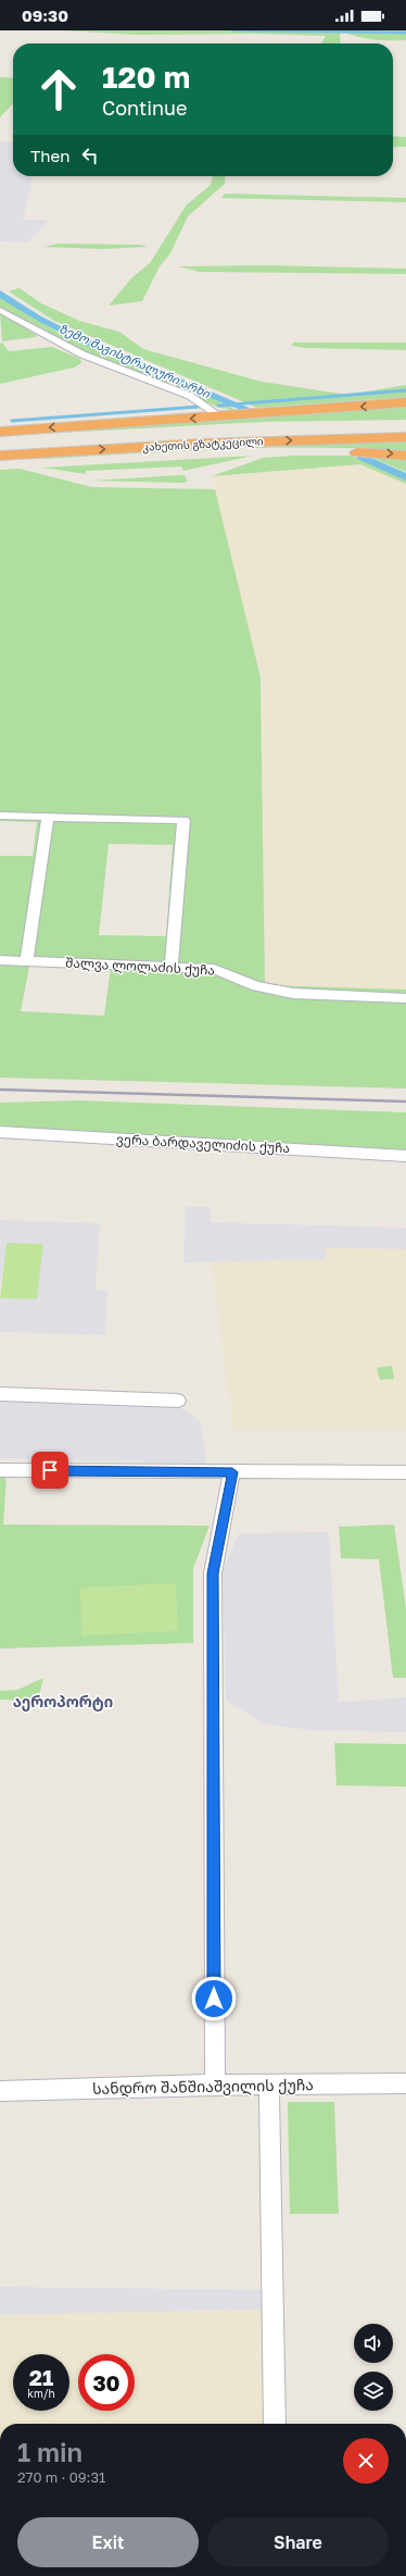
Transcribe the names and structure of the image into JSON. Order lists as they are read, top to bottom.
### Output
{
  "streets": {
    "highway": ["კახეთის გზატკეცილი"],
    "street": ["შალვა ლოლაძის ქუჩა", "ვერა ბარდაველიძის ქუჩა", "სანდრო შანშიაშვილის ქუჩა"]
  },
  "districts": ["აეროპორტი"],
  "water": ["ზემო მაგისტრალური არხი"],
  "page": {
    "status": "09:30",
    "turn": ["120 m", "Continue"],
    "then": "Then",
    "speed": "21 km/h",
    "limit": "30",
    "heading": ["1 min", "270 m · 09:31"],
    "buttons": ["Exit", "Share"]
  }
}
